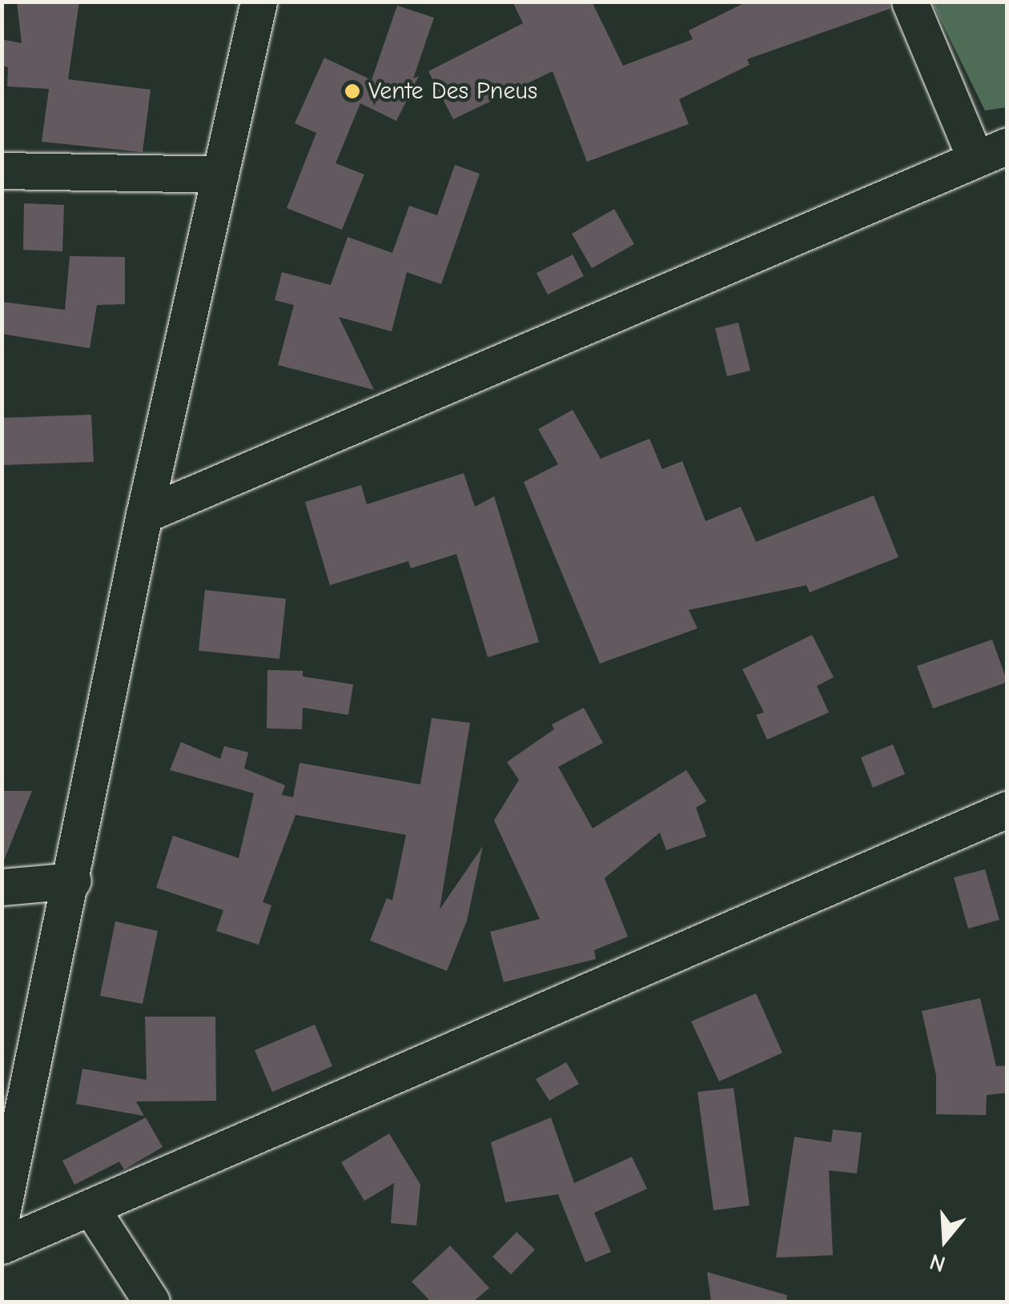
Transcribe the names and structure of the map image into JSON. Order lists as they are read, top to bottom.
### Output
{
  "places": ["Vente Des Pneus"],
  "north": "bottom"
}
